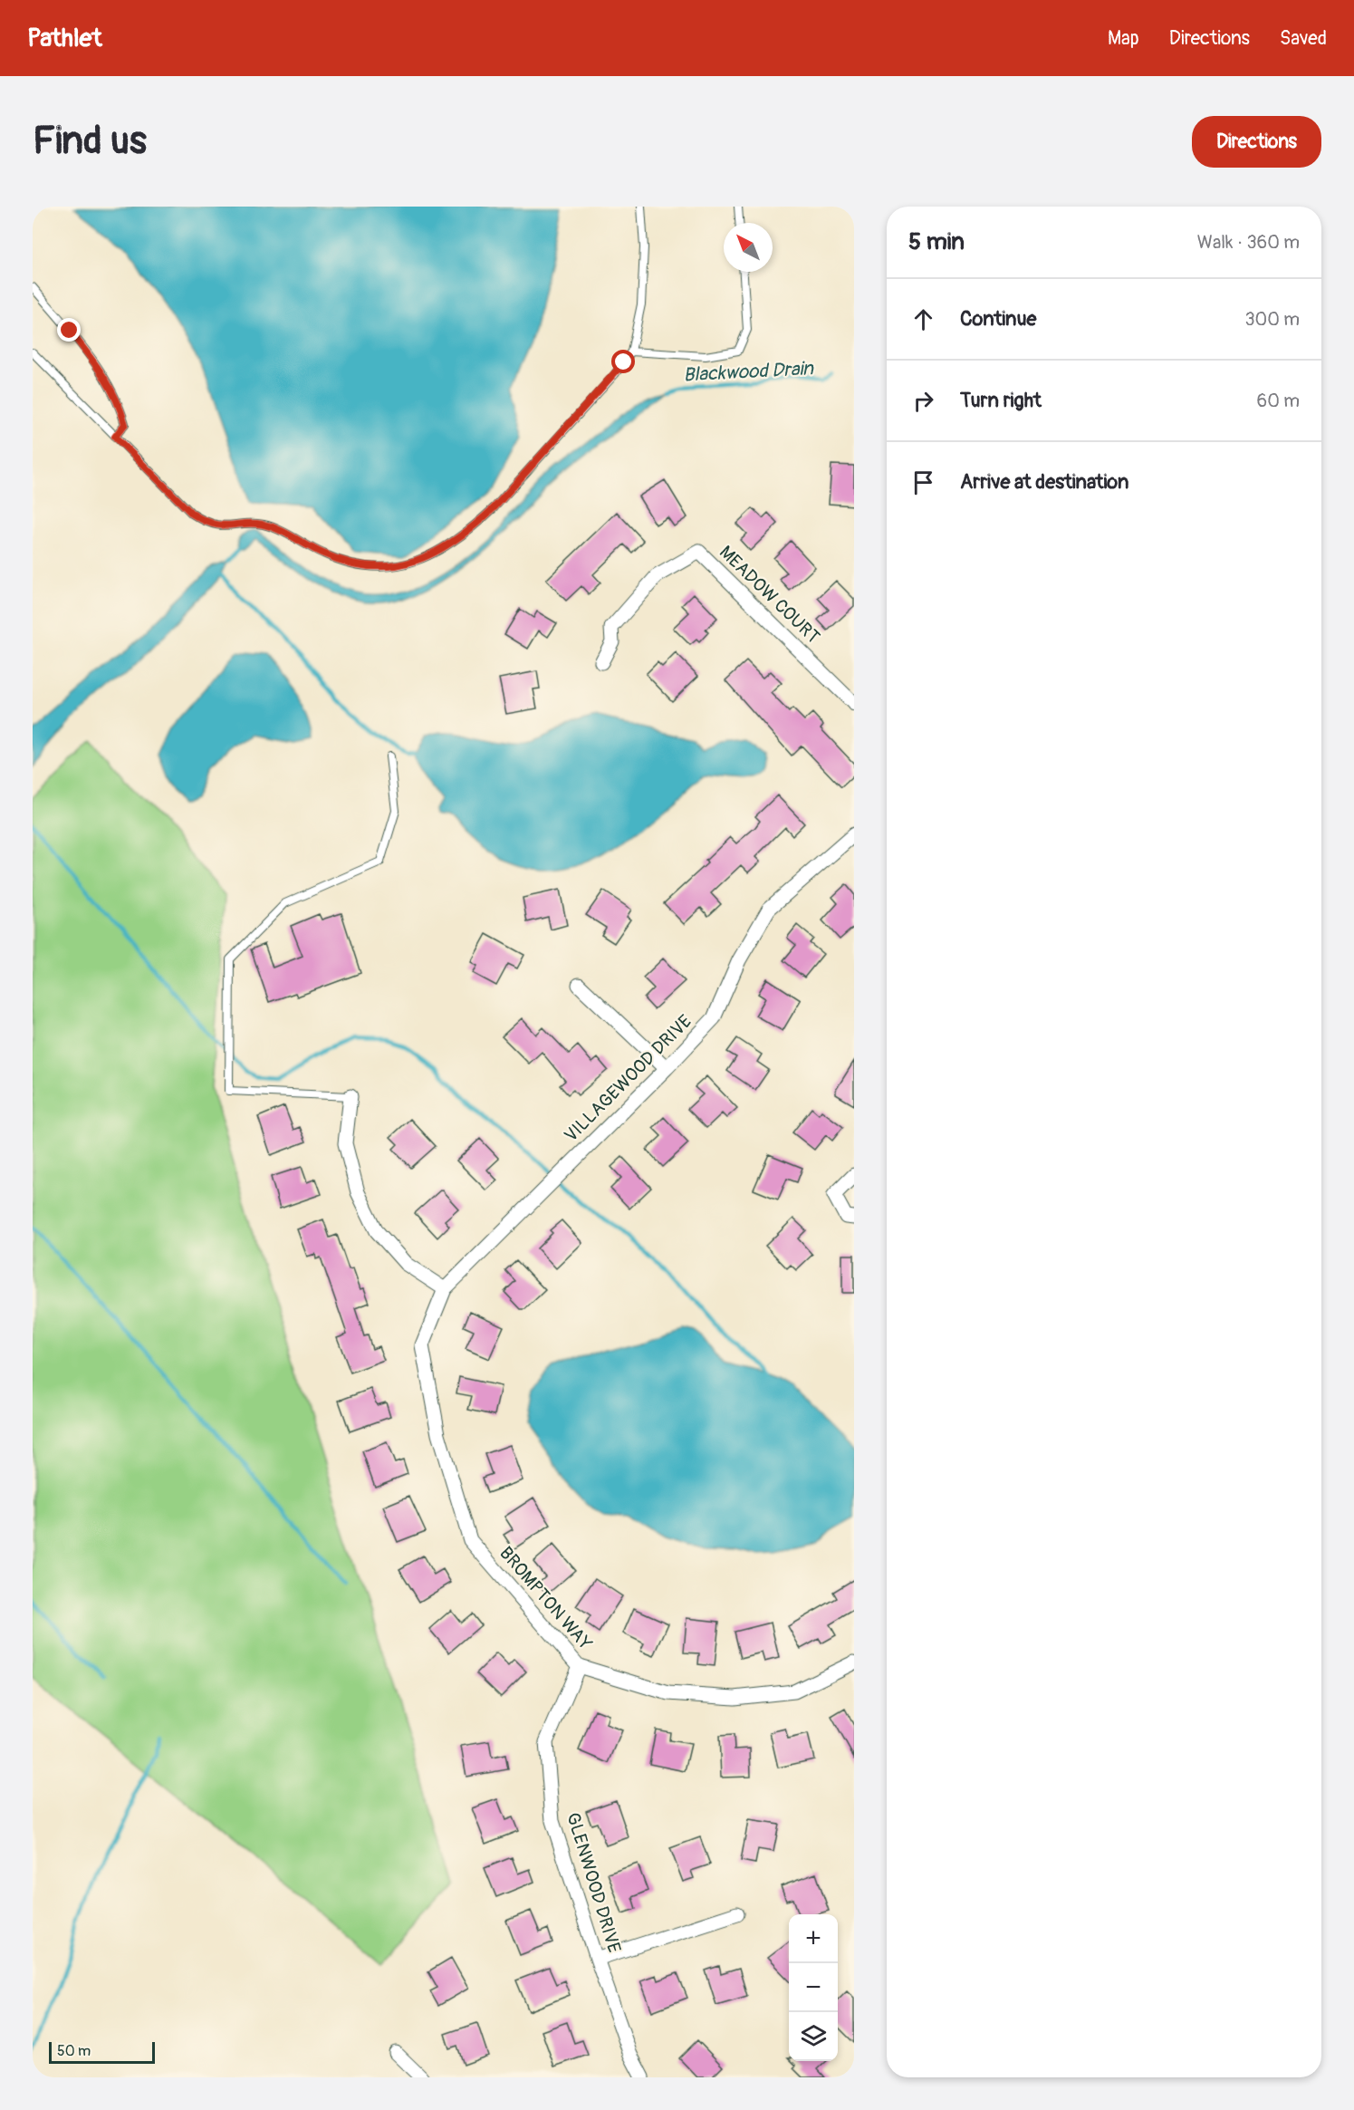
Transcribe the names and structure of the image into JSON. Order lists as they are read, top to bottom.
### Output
{
  "streets": {
    "street": [
      "MEADOW COURT",
      "VILLAGEWOOD DRIVE",
      "BROMPTON WAY",
      "GLENWOOD DRIVE"
    ]
  },
  "crossings": [
    ["VILLAGEWOOD DRIVE", "BROMPTON WAY"],
    ["BROMPTON WAY", "GLENWOOD DRIVE"]
  ],
  "water": ["Blackwood Drain"],
  "scale_bar": "50 m",
  "north": "top left",
  "page": {
    "header": "Pathlet",
    "nav": ["Map", "Directions", "Saved"],
    "buttons": "Directions",
    "title": "Find us",
    "heading": ["5 min", "Walk · 360 m"],
    "list": [
      ["Continue", "300 m"],
      ["Turn right", "60 m"],
      "Arrive at destination"
    ],
    "map_buttons": ["+", "−"],
    "scale": "50 m"
  }
}
